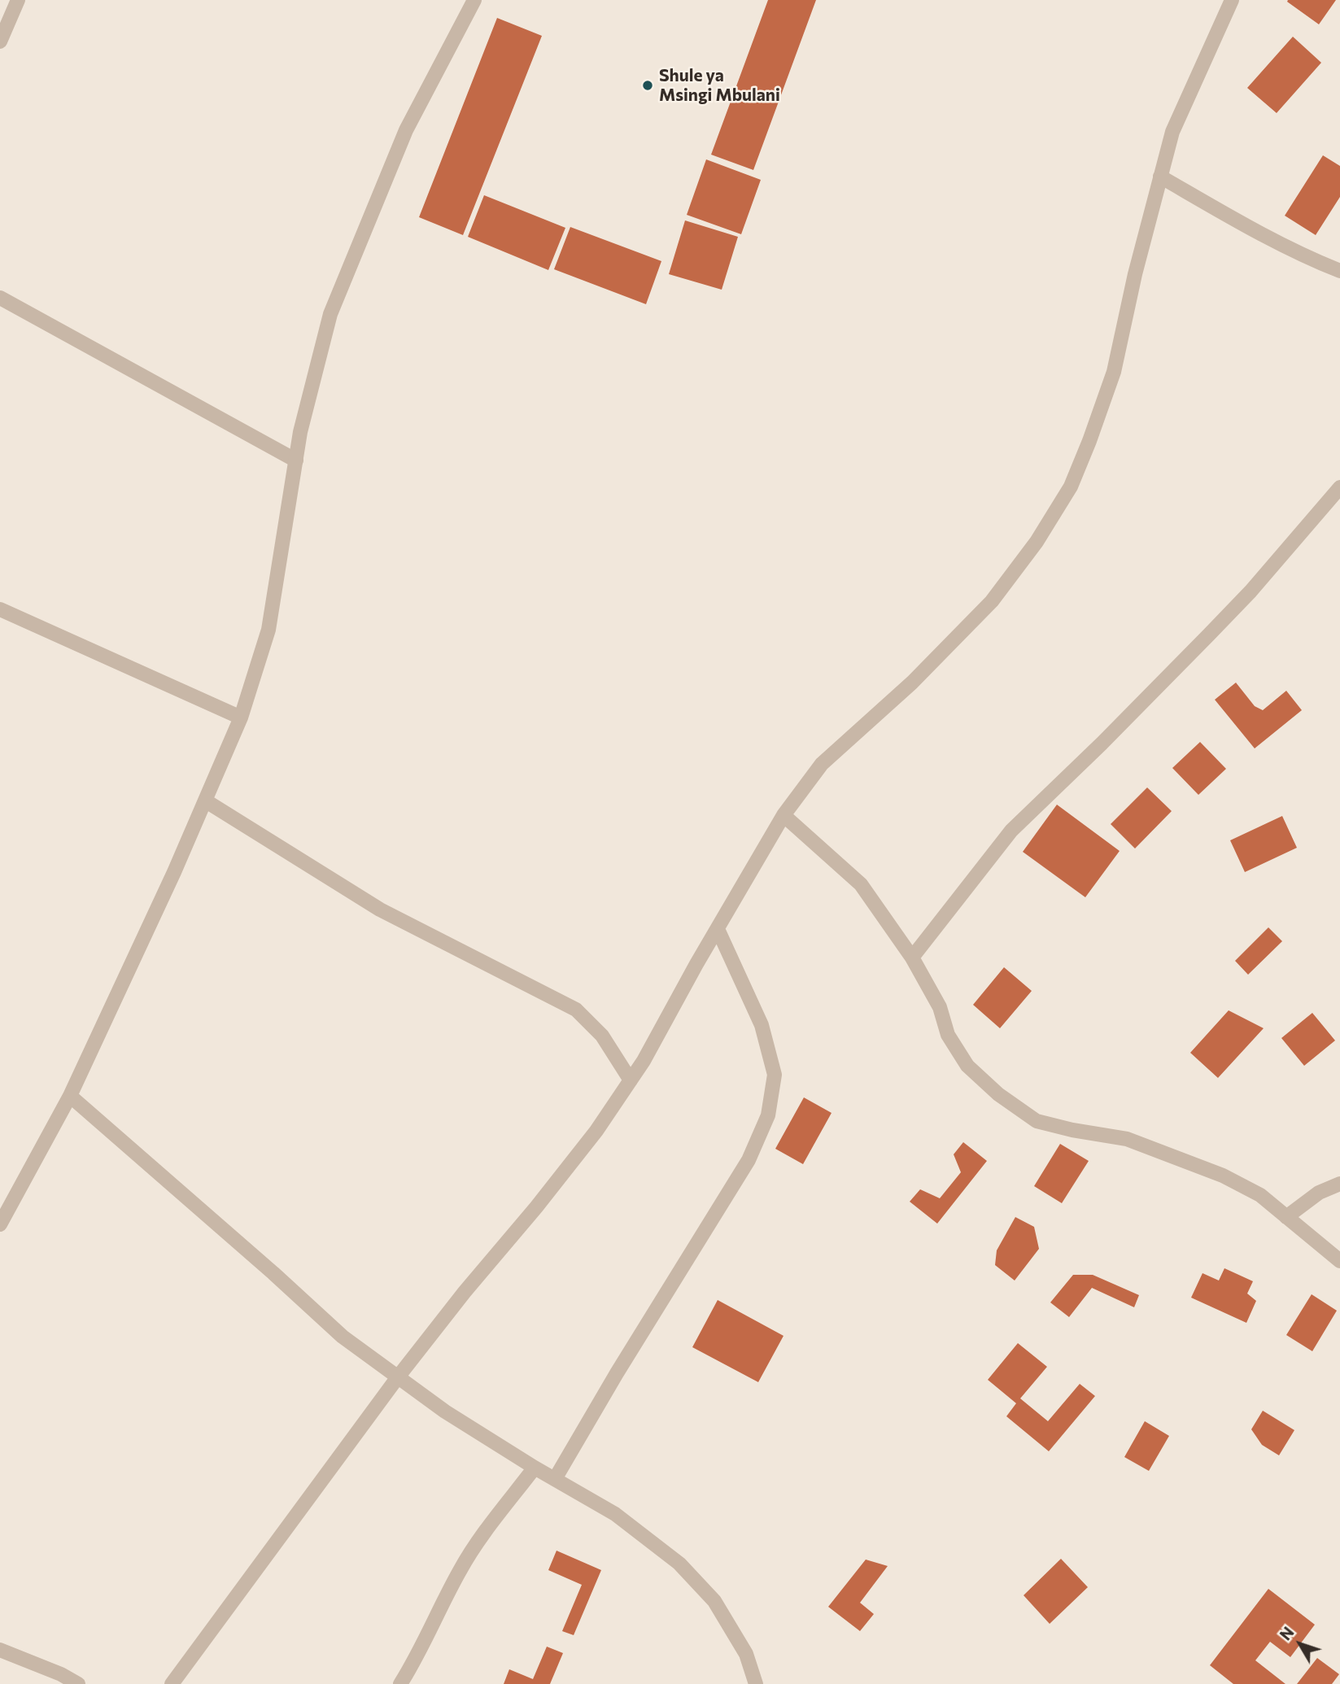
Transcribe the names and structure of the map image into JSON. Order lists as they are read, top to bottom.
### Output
{
  "places": ["Shule ya Msingi Mbulani"],
  "north": "top left"
}
